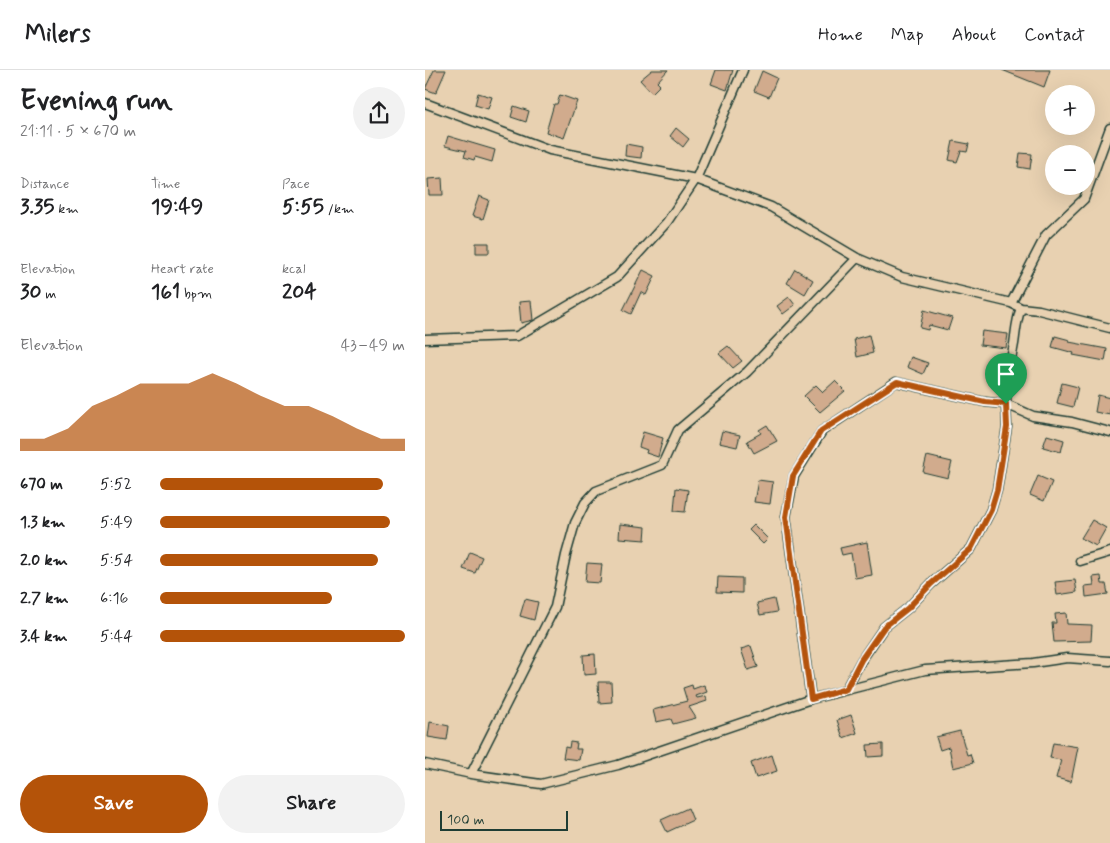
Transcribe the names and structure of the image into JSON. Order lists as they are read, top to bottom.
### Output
{
  "scale_bar": "100 m",
  "page": {
    "header": "Milers",
    "nav": [
      "Home",
      "Map",
      "About",
      "Contact"
    ],
    "heading": ["Evening run", "21:11 · 5 × 670 m"],
    "map_buttons": ["+", "−"],
    "stats": [
      ["Distance", "3.35 km"],
      ["Time", "19:49"],
      ["Pace", "5:55 /km"],
      ["Elevation", "30 m"],
      ["Heart rate", "161 bpm"],
      ["kcal", "204"]
    ],
    "chart": ["Elevation", "43–49 m"],
    "list": [
      {
        "name": "670 m",
        "note": "5:52"
      },
      {
        "name": "1.3 km",
        "note": "5:49"
      },
      {
        "name": "2.0 km",
        "note": "5:54"
      },
      {
        "name": "2.7 km",
        "note": "6:16"
      },
      {
        "name": "3.4 km",
        "note": "5:44"
      }
    ],
    "buttons": ["Save", "Share"],
    "scale": "100 m"
  }
}
